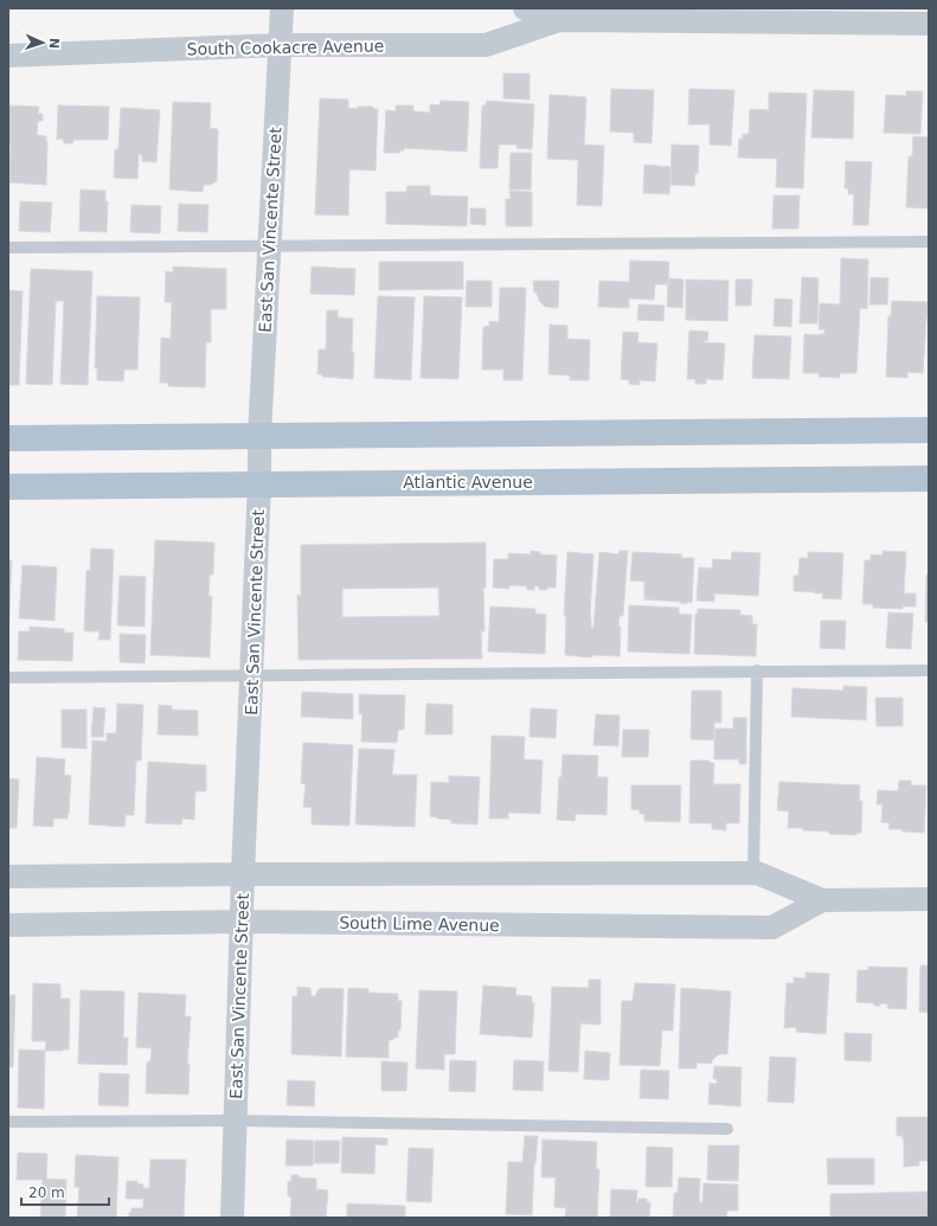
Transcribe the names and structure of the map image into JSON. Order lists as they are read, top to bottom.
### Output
{
  "streets": {
    "main road": ["Atlantic Avenue"],
    "street": ["South Cookacre Avenue", "East San Vincente Street", "South Lime Avenue"]
  },
  "crossings": [
    ["South Cookacre Avenue", "East San Vincente Street"],
    ["East San Vincente Street", "Atlantic Avenue"],
    ["East San Vincente Street", "South Lime Avenue"]
  ],
  "scale_bar": "20 m",
  "north": "right"
}
